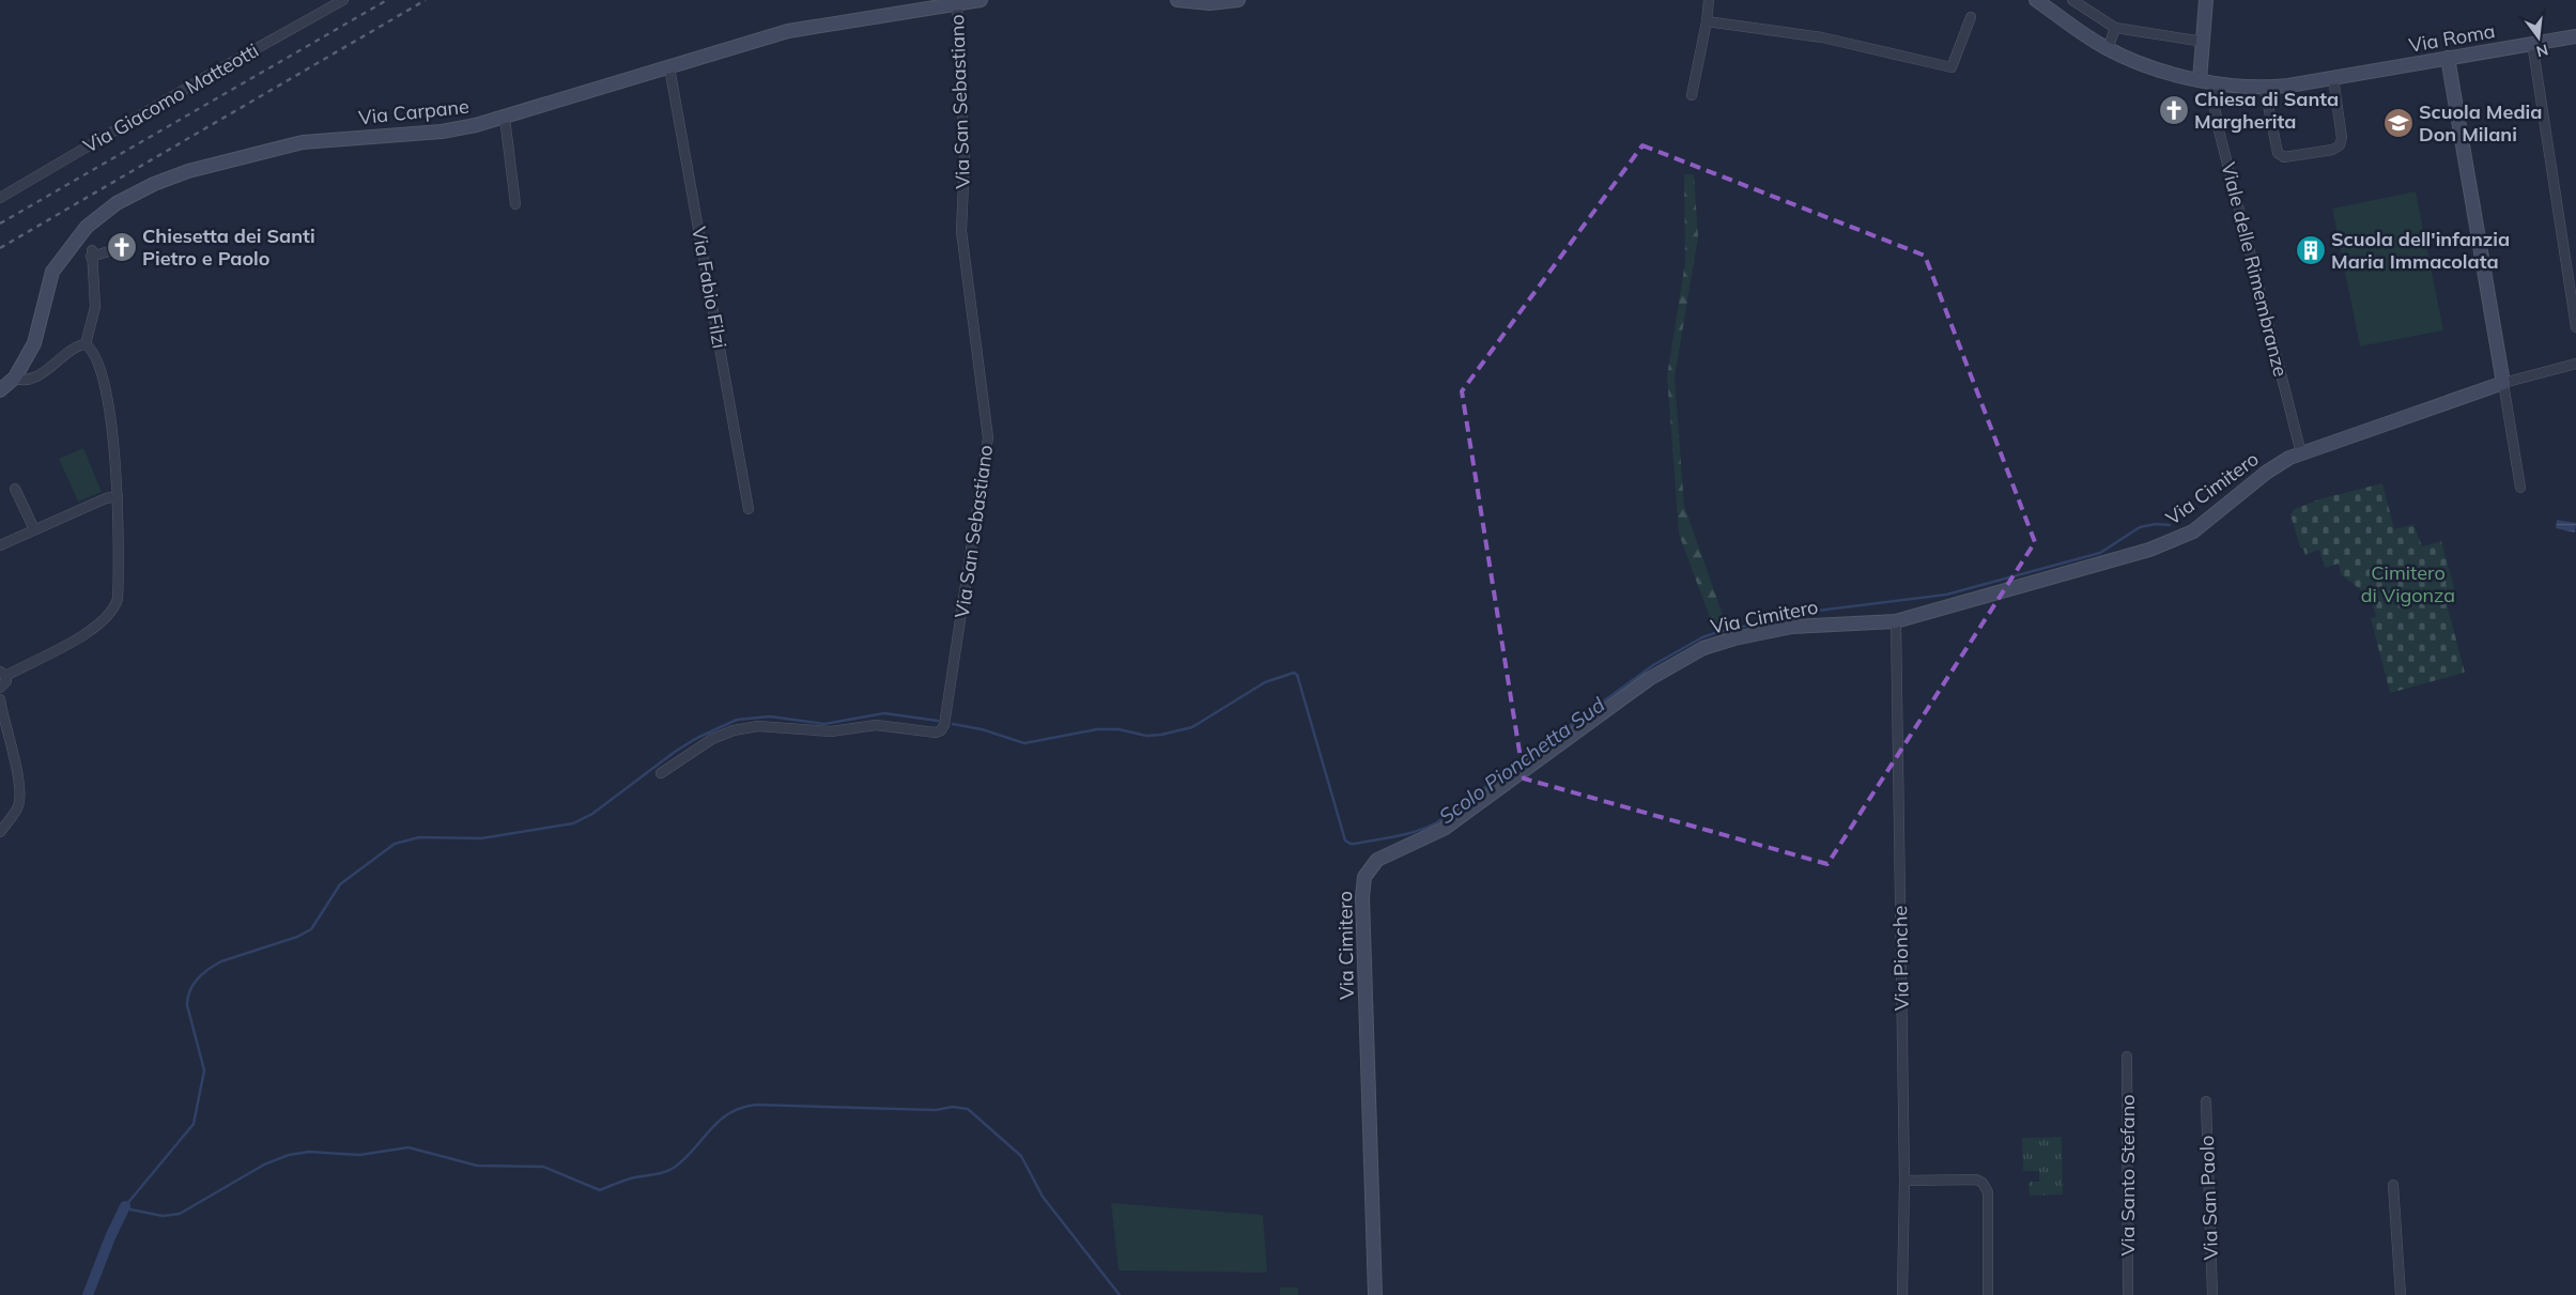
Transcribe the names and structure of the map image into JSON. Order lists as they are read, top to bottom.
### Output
{
  "streets": {
    "street": [
      "Via Roma",
      "Via Giacomo Matteotti",
      "Via San Sebastiano",
      "Via Carpane",
      "Viale delle Rimembranze",
      "Via Fabio Filzi",
      "Via Cimitero",
      "Via Pionche",
      "Via Santo Stefano",
      "Via San Paolo"
    ]
  },
  "crossings": [
    ["Via Roma", "Viale delle Rimembranze"],
    ["Via San Sebastiano", "Via Carpane"],
    ["Via Carpane", "Via Fabio Filzi"],
    ["Viale delle Rimembranze", "Via Cimitero"],
    ["Via Cimitero", "Via Pionche"]
  ],
  "water": ["Scolo Pionchetta Sud"],
  "parks": ["Cimitero di Vigonza"],
  "places": {
    "church": ["Chiesa di Santa Margherita", "Chiesetta dei Santi Pietro e Paolo"],
    "school or university": ["Scuola Media Don Milani"],
    "building": ["Scuola dell'infanzia Maria Immacolata"]
  },
  "north": "bottom"
}
